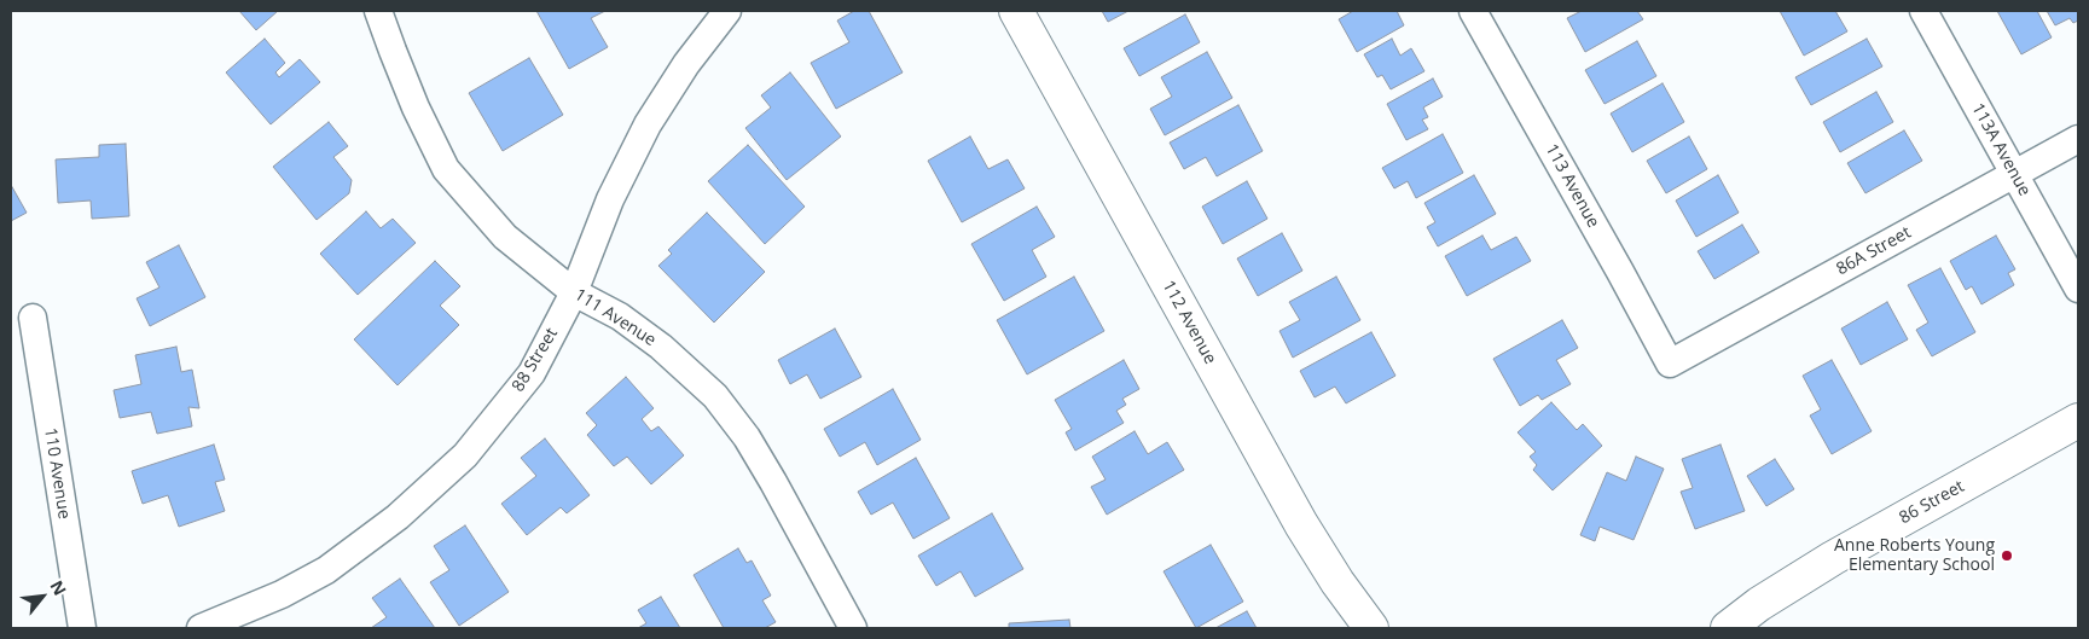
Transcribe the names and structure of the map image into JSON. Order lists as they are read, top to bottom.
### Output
{
  "streets": {
    "street": [
      "113A Avenue",
      "113 Avenue",
      "86A Street",
      "111 Avenue",
      "112 Avenue",
      "88 Street",
      "110 Avenue",
      "86 Street"
    ]
  },
  "crossings": [
    ["113A Avenue", "86A Street"],
    ["113 Avenue", "86A Street"],
    ["111 Avenue", "88 Street"]
  ],
  "places": ["Anne Roberts Young Elementary School"],
  "north": "top right"
}
